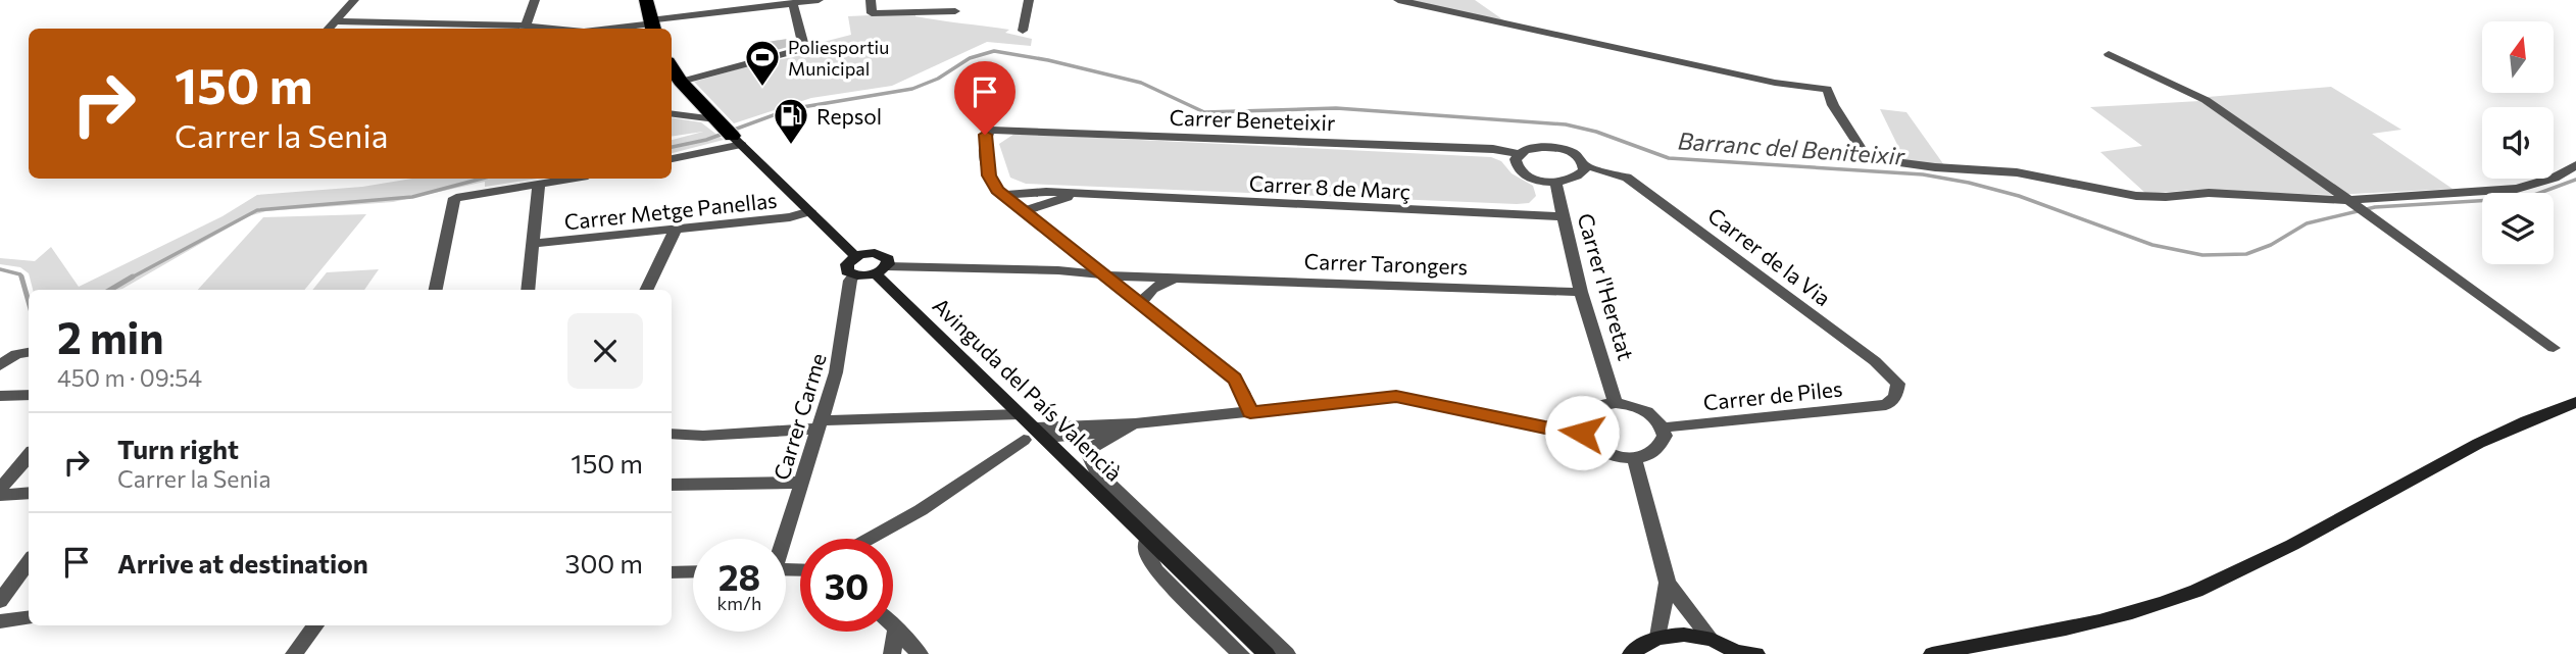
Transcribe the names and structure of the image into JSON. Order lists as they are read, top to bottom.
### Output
{
  "streets": {
    "main road": ["Avinguda del País Valencià"],
    "street": [
      "Carrer Beneteixir",
      "Carrer 8 de Març",
      "Carrer Metge Panellas",
      "Carrer de la Via",
      "Carrer Tarongers",
      "Carrer l'Heretat",
      "Carrer de Piles",
      "Carrer Carme"
    ]
  },
  "crossings": [
    ["Carrer Beneteixir", "Carrer 8 de Març"],
    ["Carrer Beneteixir", "Carrer de la Via"],
    ["Carrer 8 de Març", "Carrer l'Heretat"],
    ["Carrer de la Via", "Carrer de Piles"],
    ["Carrer Tarongers", "Carrer l'Heretat"],
    ["Carrer Tarongers", "Avinguda del País Valencià"],
    ["Carrer l'Heretat", "Carrer de Piles"]
  ],
  "water": ["Barranc del Beniteixir"],
  "places": {
    "sports": ["Poliesportiu Municipal"],
    "fuel station": ["Repsol"]
  },
  "north": "top",
  "page": {
    "turn": ["150 m", "Carrer la Senia"],
    "heading": ["2 min", "450 m · 09:54"],
    "list": [
      {
        "name": "Turn right",
        "note": "Carrer la Senia",
        "value": "150 m"
      },
      {
        "name": "Arrive at destination",
        "value": "300 m"
      }
    ],
    "speed": "28 km/h",
    "limit": "30"
  }
}
